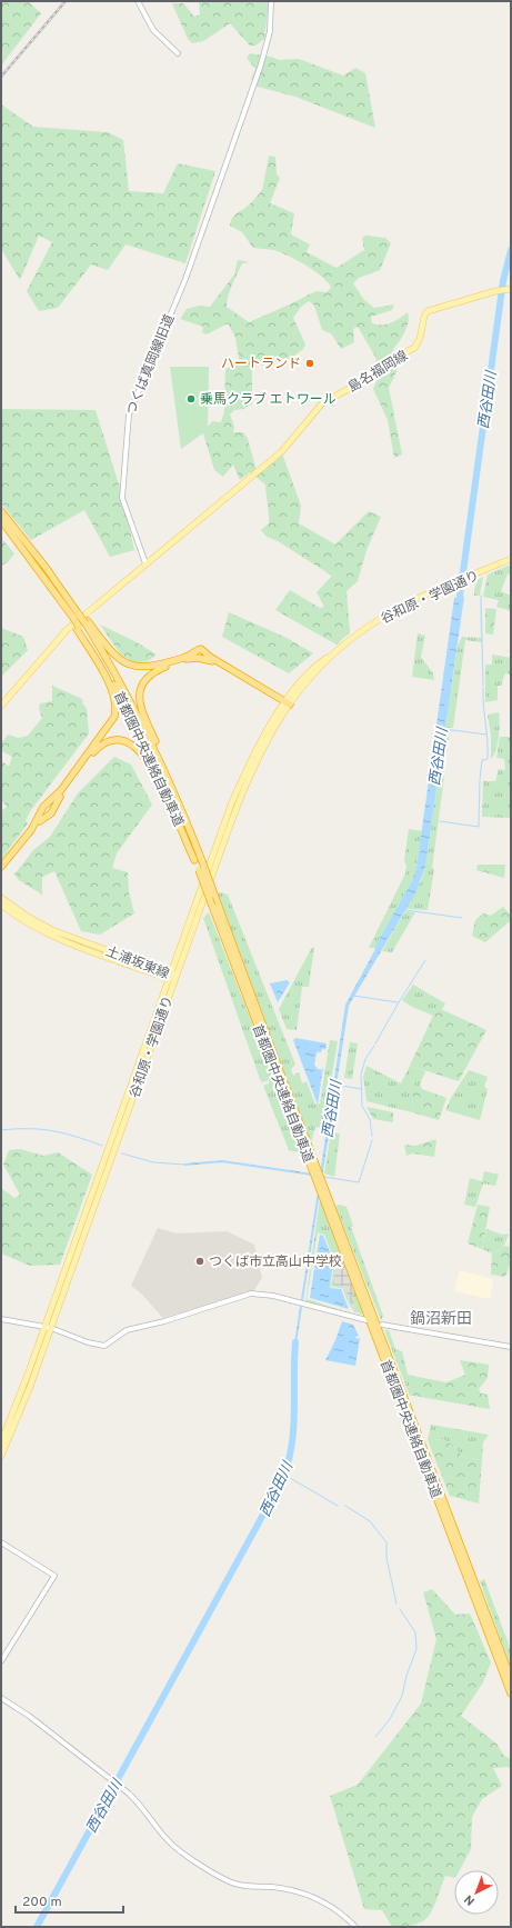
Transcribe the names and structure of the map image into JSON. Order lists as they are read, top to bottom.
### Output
{
  "streets": {
    "highway": ["首都圏中央連絡自動車道"],
    "main road": ["島名福岡線", "谷和原・学園通り", "土浦坂東線"],
    "street": ["つくば真岡線旧道"]
  },
  "crossings": [
    ["つくば真岡線旧道", "島名福岡線"],
    ["谷和原・学園通り", "土浦坂東線"]
  ],
  "districts": ["鍋沼新田"],
  "water": ["西谷田川"],
  "places": ["ハートランド", "乗馬クラブ エトワール", "つくば市立高山中学校"],
  "scale_bar": "200 m",
  "north": "bottom left"
}
